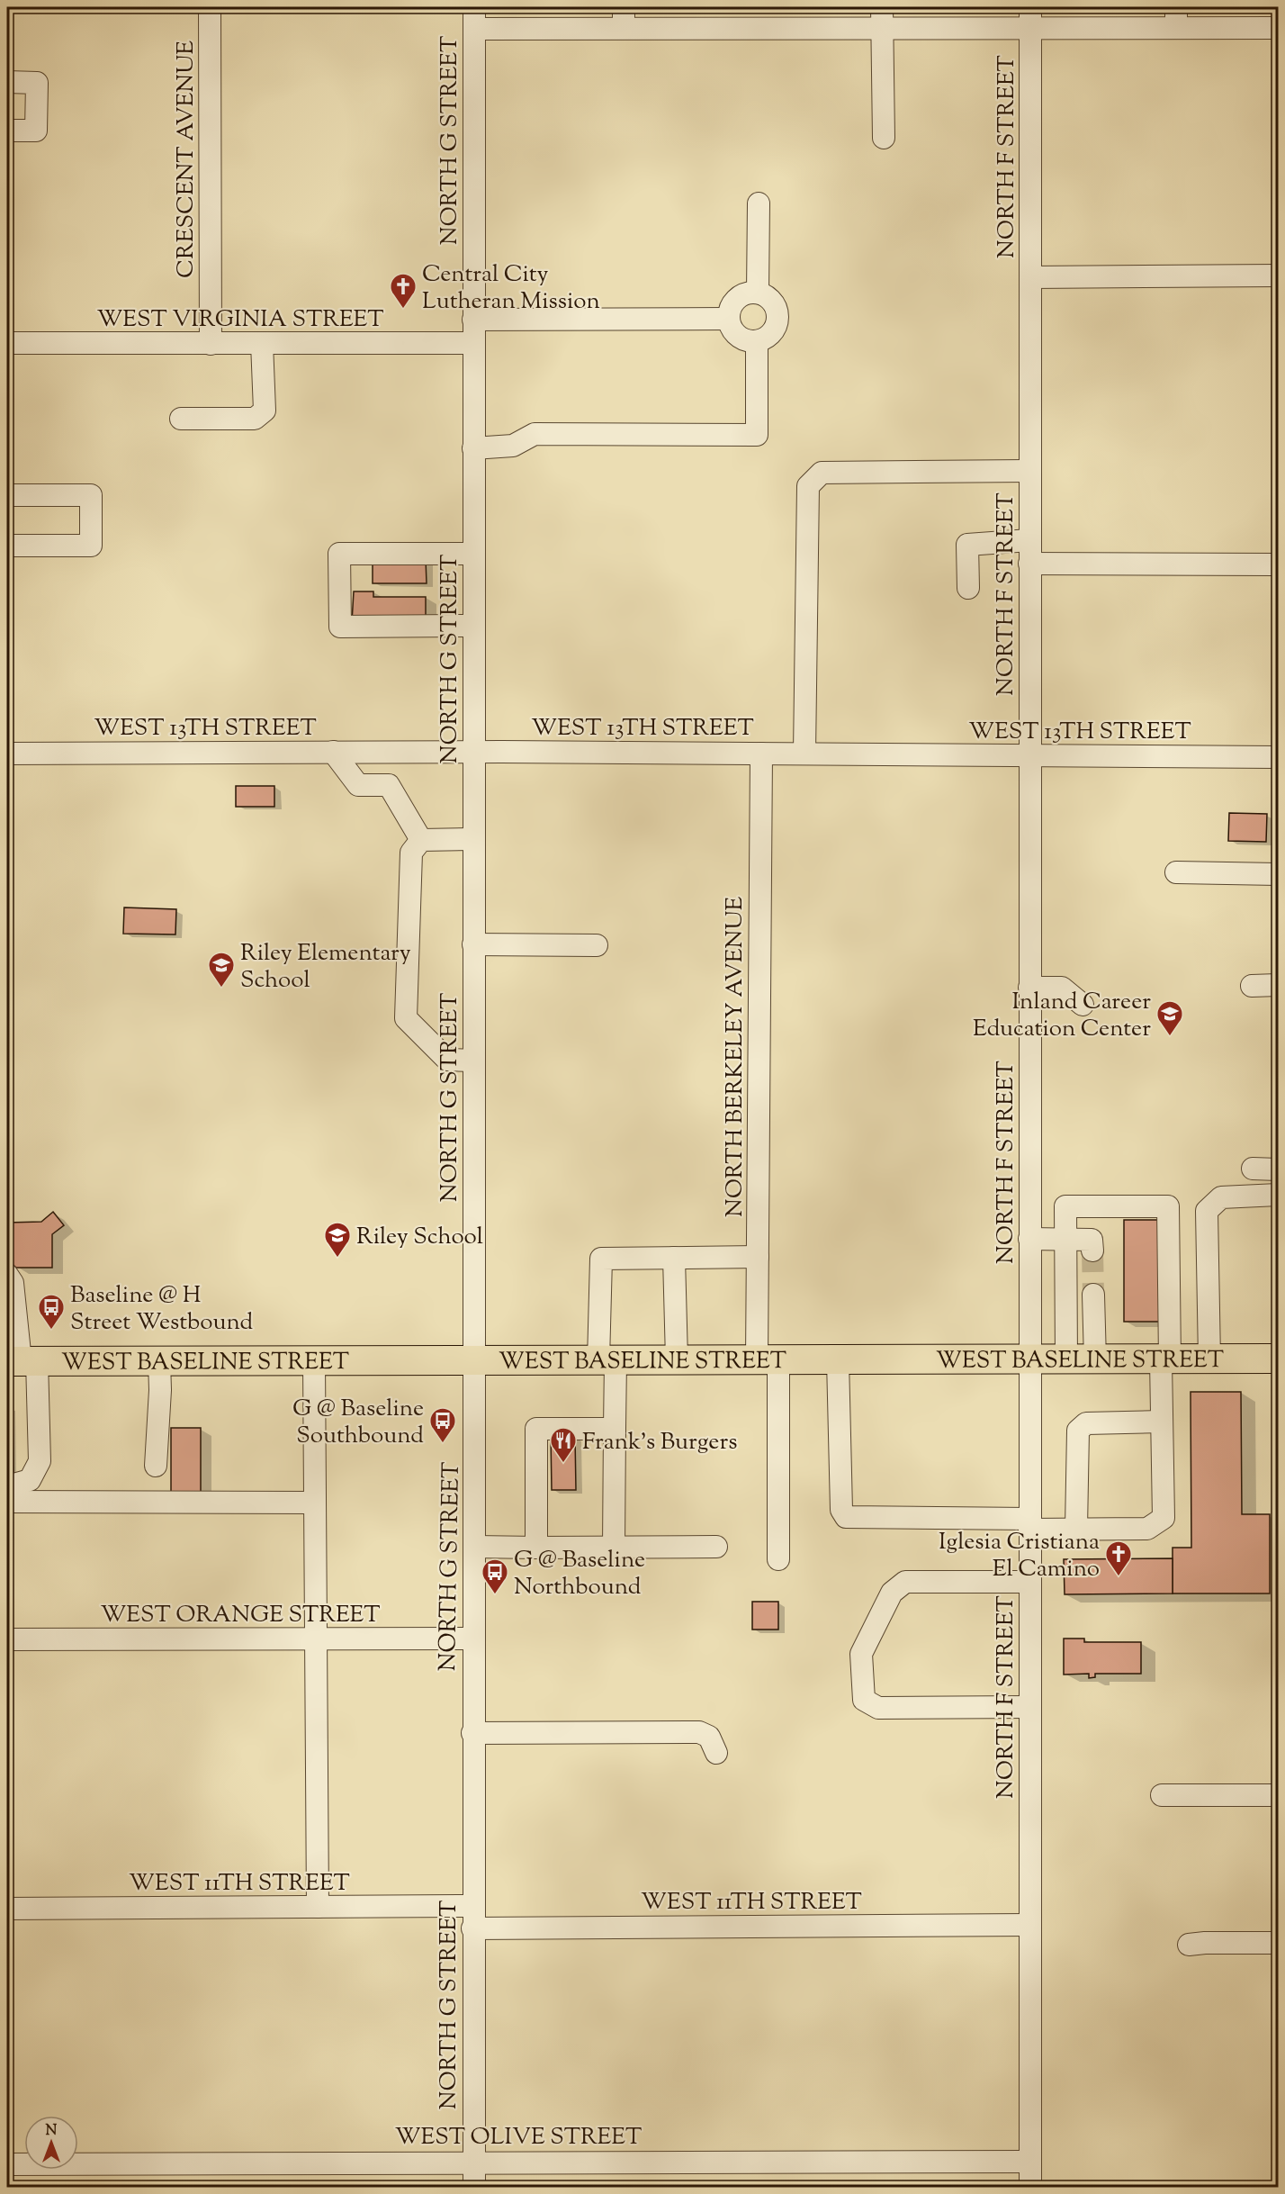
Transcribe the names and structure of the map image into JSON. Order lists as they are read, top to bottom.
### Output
{
  "streets": {
    "main road": ["WEST BASELINE STREET"],
    "street": [
      "NORTH G STREET",
      "NORTH F STREET",
      "CRESCENT AVENUE",
      "WEST VIRGINIA STREET",
      "WEST 13TH STREET",
      "NORTH BERKELEY AVENUE",
      "WEST ORANGE STREET",
      "WEST 11TH STREET",
      "WEST OLIVE STREET"
    ]
  },
  "crossings": [
    ["NORTH G STREET", "WEST VIRGINIA STREET"],
    ["NORTH G STREET", "WEST 13TH STREET"],
    ["NORTH G STREET", "WEST BASELINE STREET"],
    ["NORTH G STREET", "WEST ORANGE STREET"],
    ["NORTH G STREET", "WEST 11TH STREET"],
    ["NORTH G STREET", "WEST OLIVE STREET"],
    ["NORTH F STREET", "WEST 13TH STREET"],
    ["NORTH F STREET", "WEST BASELINE STREET"],
    ["NORTH F STREET", "WEST 11TH STREET"],
    ["NORTH F STREET", "WEST OLIVE STREET"],
    ["CRESCENT AVENUE", "WEST VIRGINIA STREET"],
    ["WEST 13TH STREET", "NORTH BERKELEY AVENUE"],
    ["NORTH BERKELEY AVENUE", "WEST BASELINE STREET"]
  ],
  "places": {
    "church": ["Central City Lutheran Mission", "Iglesia Cristiana El Camino"],
    "school or university": ["Riley Elementary School", "Inland Career Education Center", "Riley School"],
    "bus stop": ["Baseline @ H Street Westbound", "G @ Baseline Southbound", "G @ Baseline Northbound"],
    "restaurant": ["Frank's Burgers"]
  },
  "north": "top"
}
